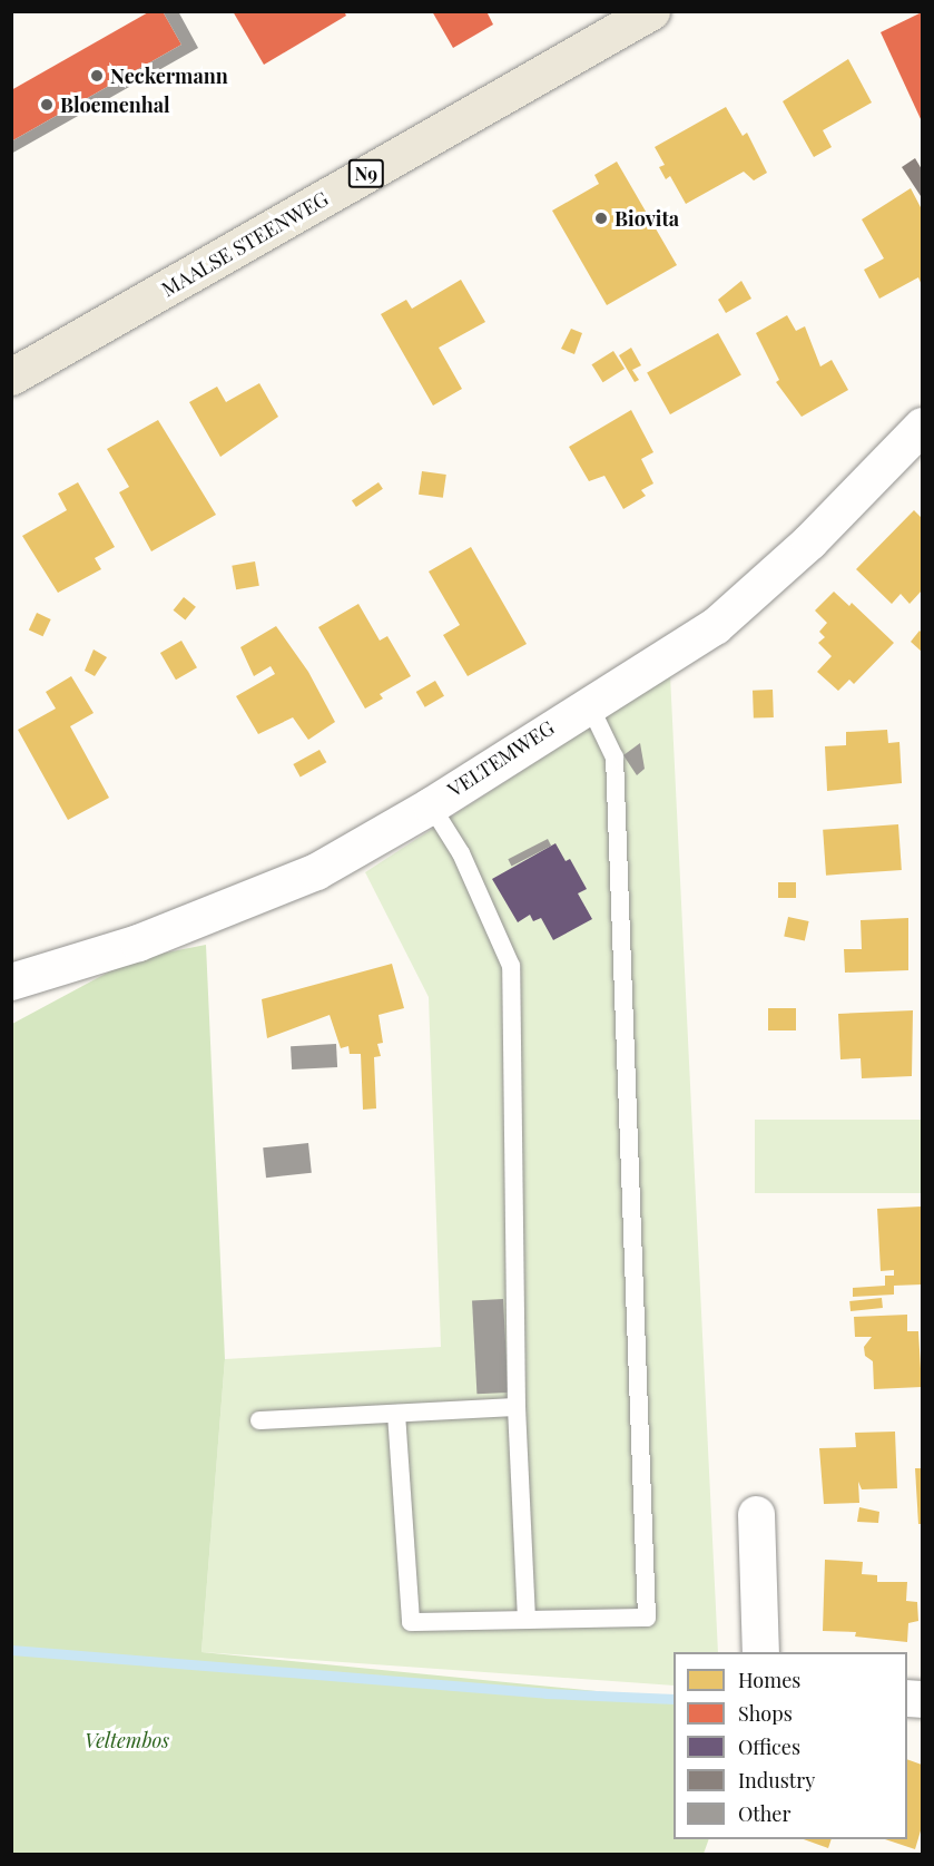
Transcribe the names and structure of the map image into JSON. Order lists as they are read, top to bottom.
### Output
{
  "streets": {
    "main road": ["N9", "MAALSE STEENWEG"],
    "street": ["VELTEMWEG"]
  },
  "parks": ["Veltembos"],
  "places": ["Neckermann", "Bloemenhal", "Biovita"],
  "legend": [
    "Homes",
    "Shops",
    "Offices",
    "Industry",
    "Other"
  ]
}
